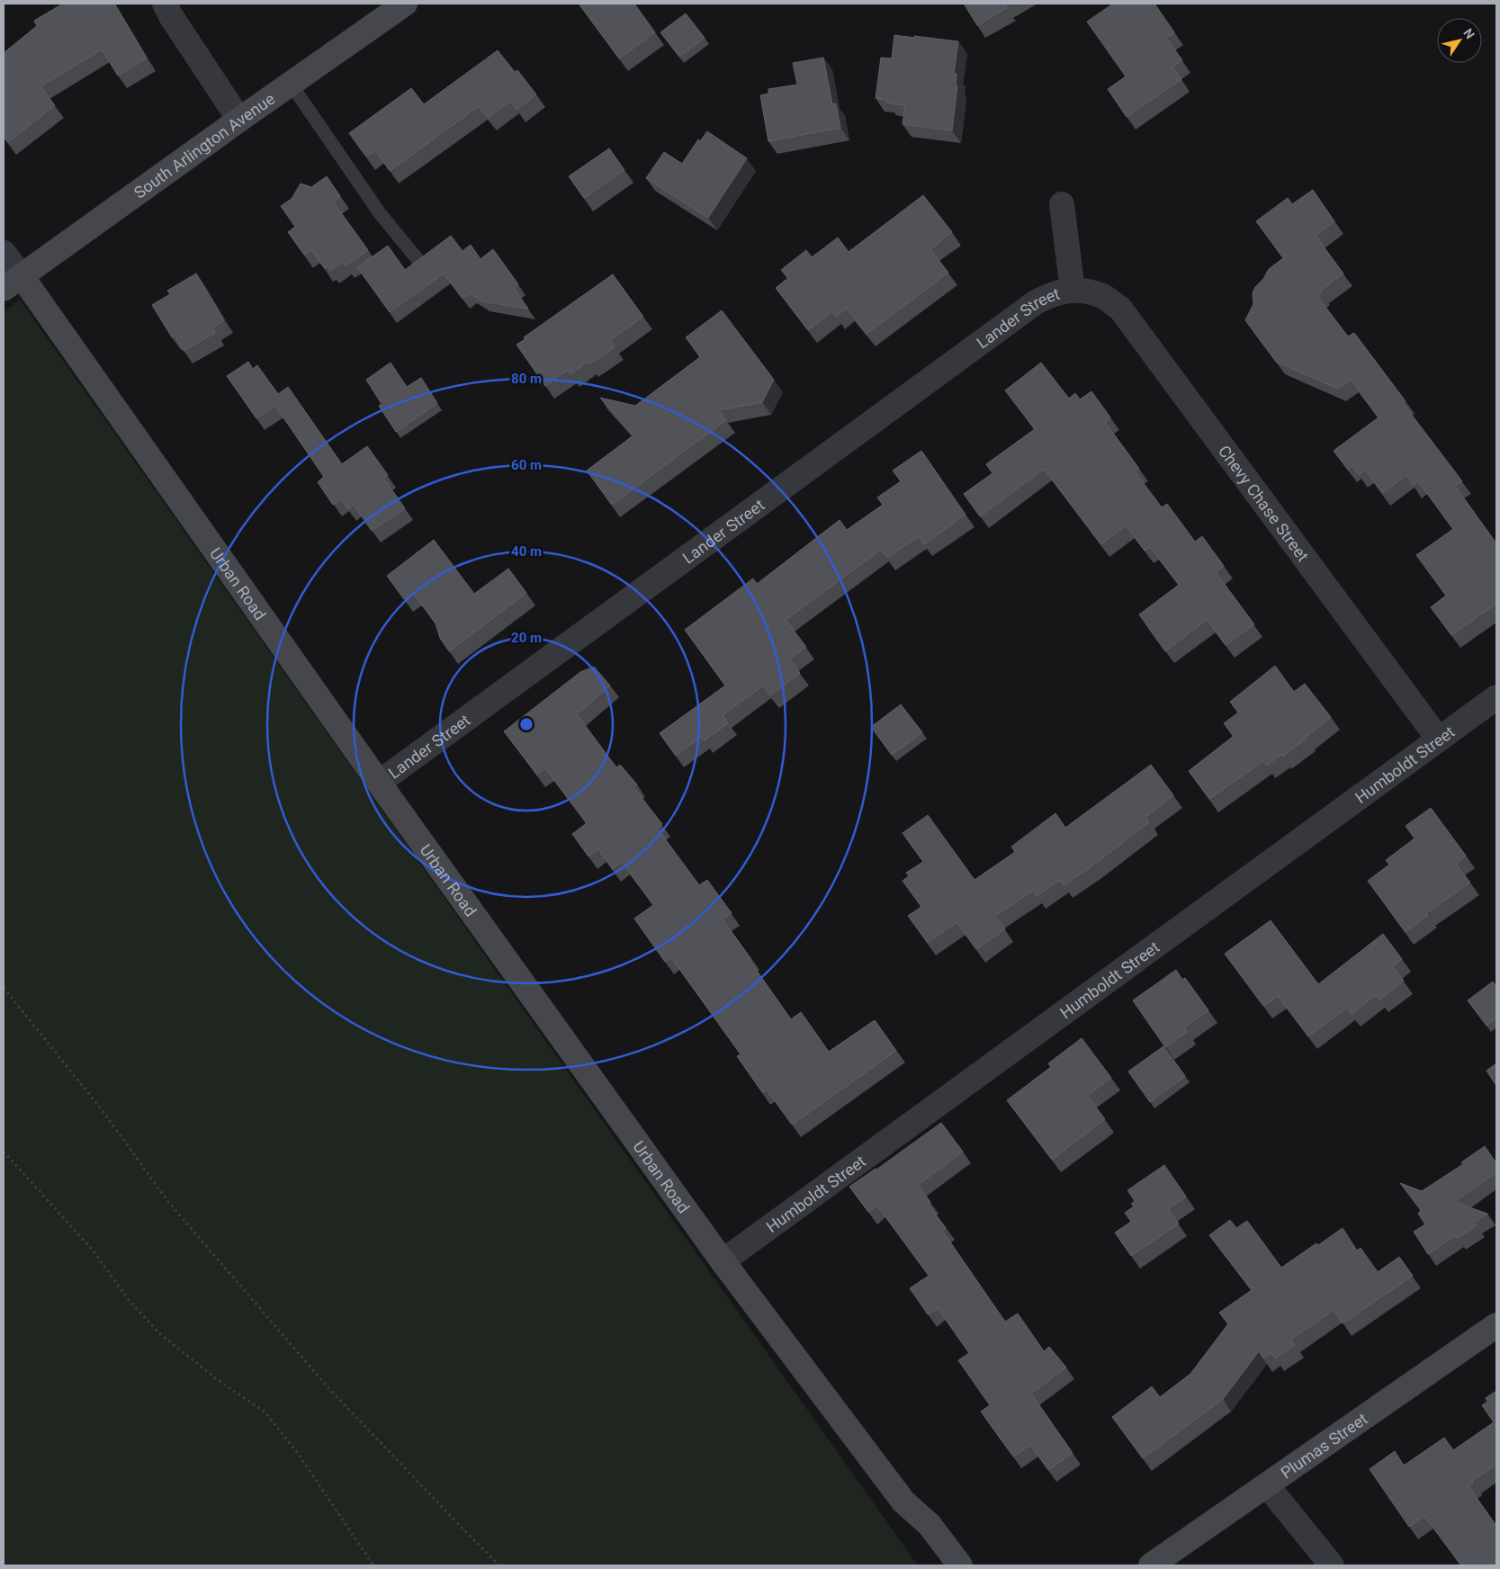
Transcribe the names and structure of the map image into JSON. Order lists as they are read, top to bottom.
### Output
{
  "streets": {
    "street": [
      "South Arlington Avenue",
      "Lander Street",
      "Chevy Chase Street",
      "Urban Road",
      "Humboldt Street",
      "Plumas Street"
    ]
  },
  "crossings": [
    ["South Arlington Avenue", "Urban Road"],
    ["Lander Street", "Chevy Chase Street"],
    ["Lander Street", "Urban Road"],
    ["Chevy Chase Street", "Humboldt Street"],
    ["Urban Road", "Humboldt Street"]
  ],
  "north": "top right",
  "rings": [
    "80 m",
    "60 m",
    "40 m",
    "20 m"
  ]
}
